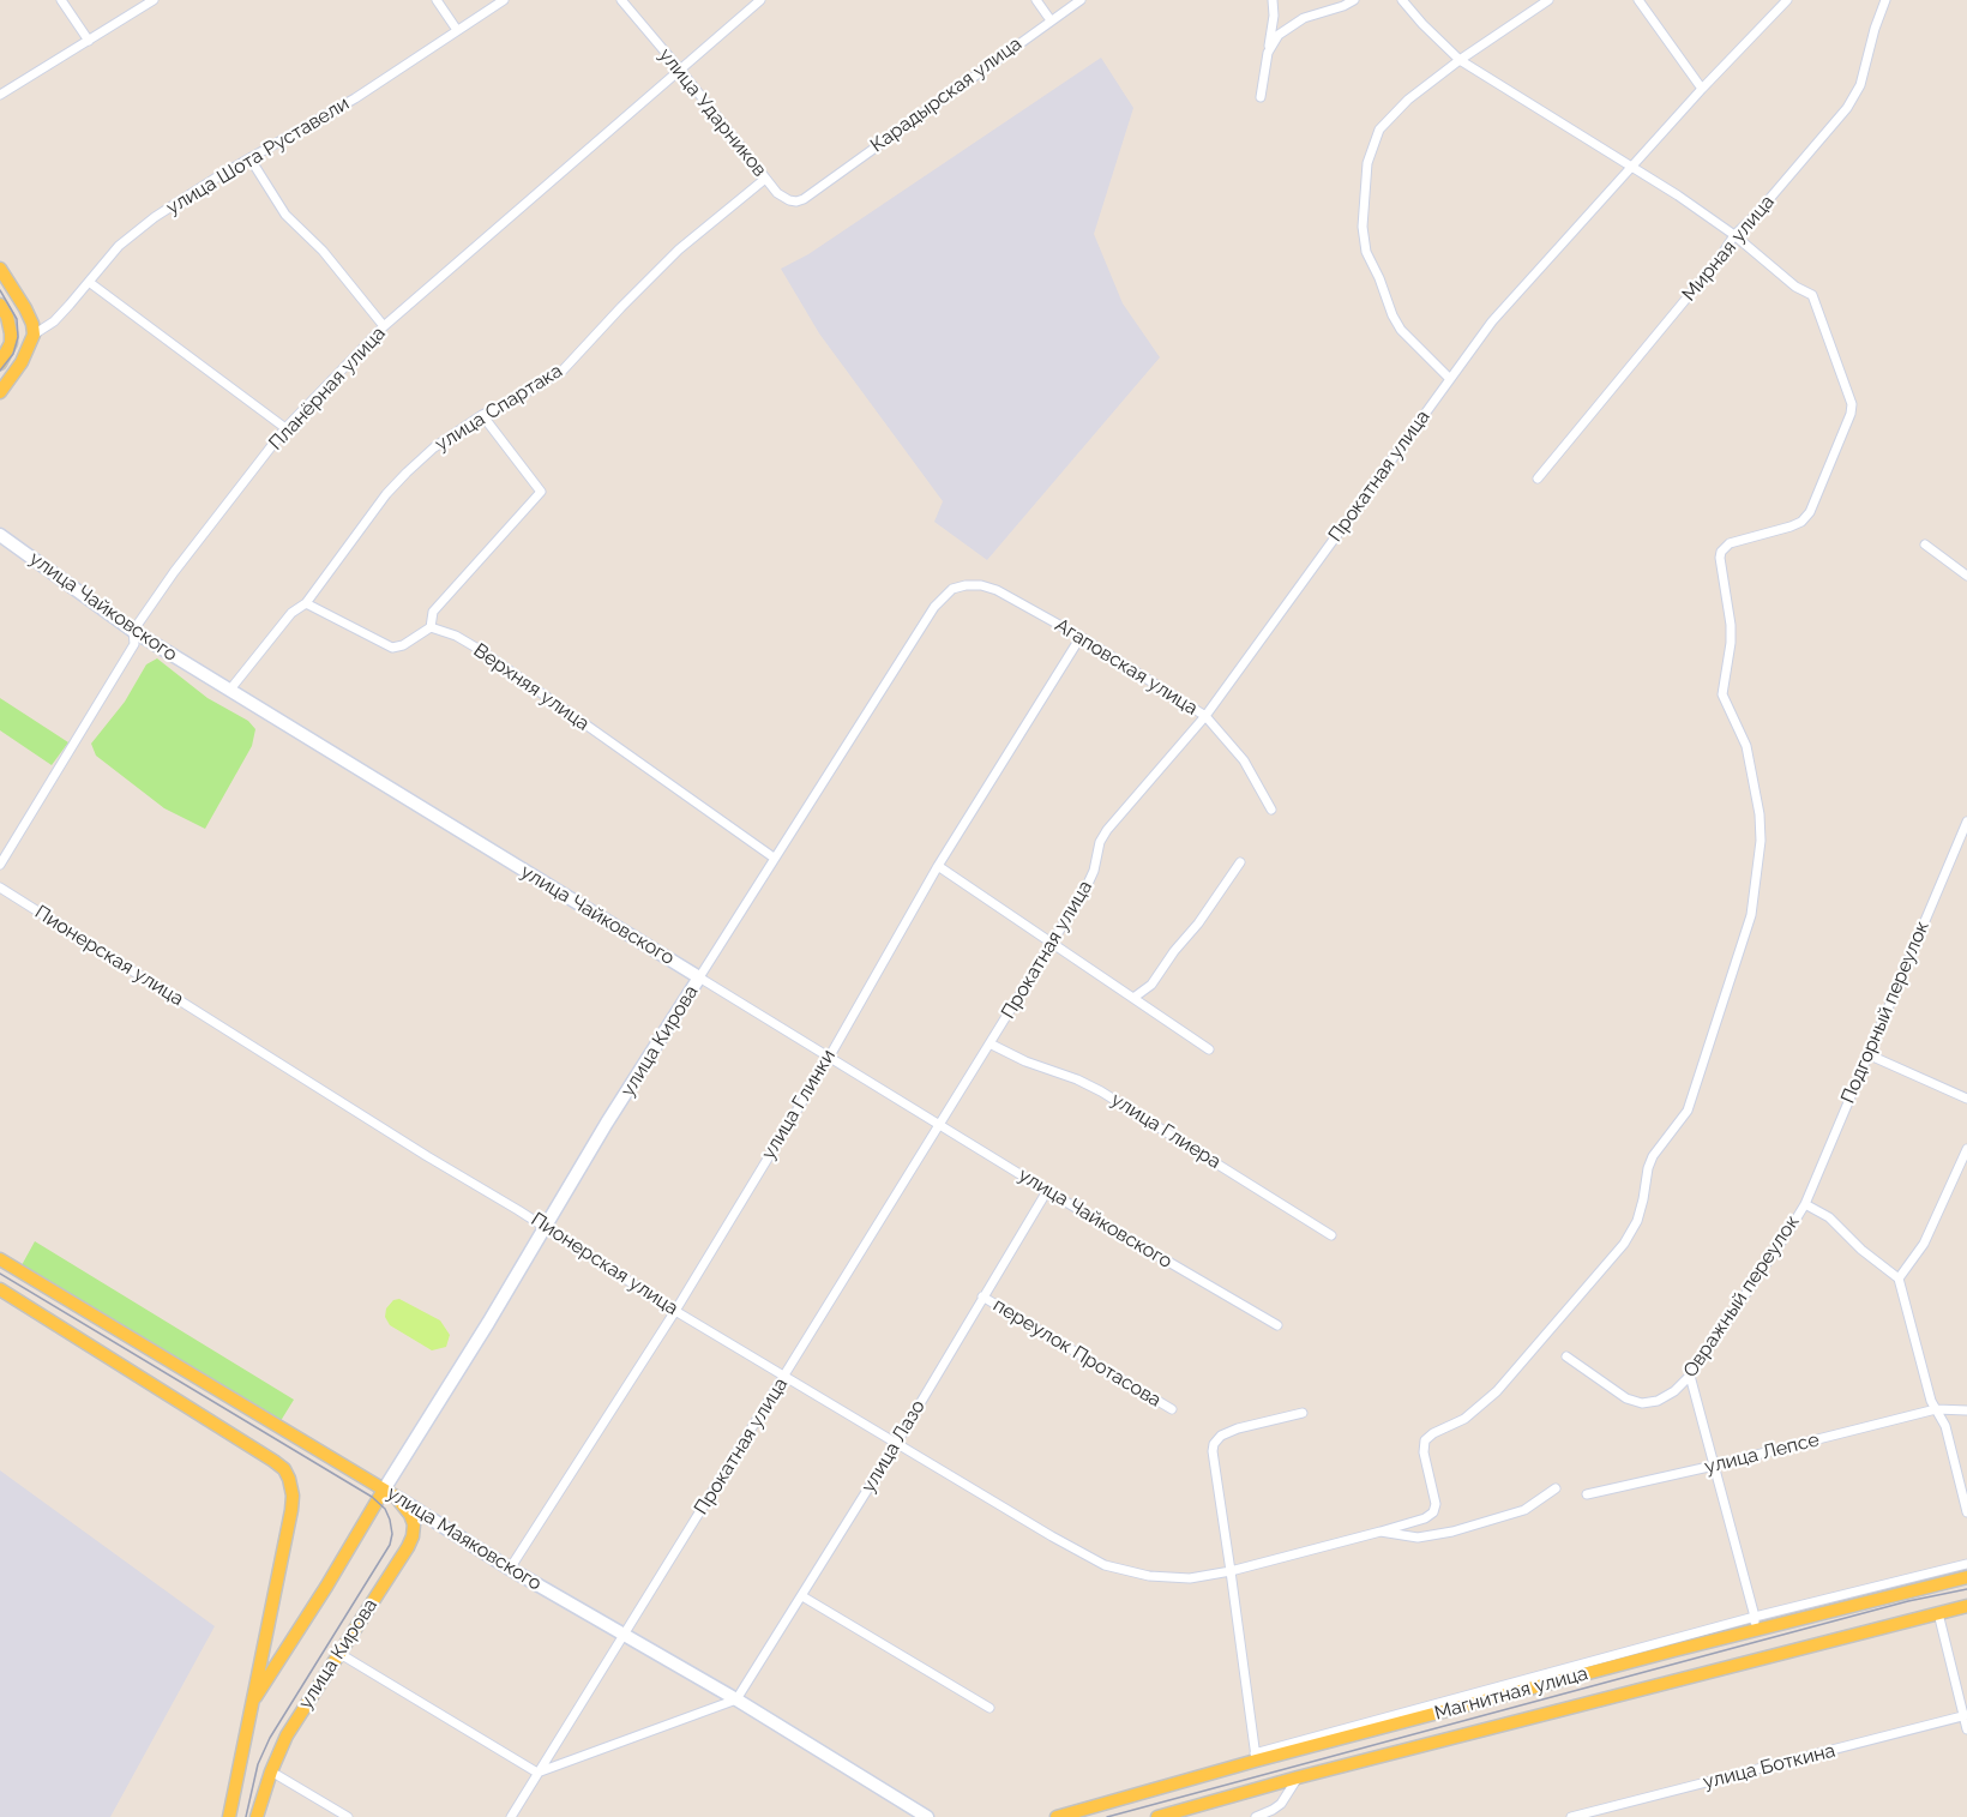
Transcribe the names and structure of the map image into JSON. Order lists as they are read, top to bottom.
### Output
{
  "streets": {
    "main road": [
      "улица Чайковского",
      "улица Кирова",
      "улица Маяковского",
      "Магнитная улица"
    ],
    "street": [
      "Карадырская улица",
      "улица Ударников",
      "улица Шота Руставели",
      "Мирная улица",
      "Планёрная улица",
      "улица Спартака",
      "Прокатная улица",
      "Агаповская улица",
      "Верхняя улица",
      "Пионерская улица",
      "Подгорный переулок",
      "улица Глинки",
      "улица Глиера",
      "Овражный переулок",
      "переулок Протасова",
      "улица Лазо",
      "улица Лепсе",
      "улица Боткина"
    ]
  },
  "crossings": [
    ["Карадырская улица", "улица Ударников"],
    ["улица Ударников", "Планёрная улица"],
    ["улица Ударников", "улица Спартака"],
    ["Планёрная улица", "улица Чайковского"],
    ["улица Спартака", "улица Чайковского"],
    ["Прокатная улица", "улица Чайковского"],
    ["Прокатная улица", "Агаповская улица"],
    ["Прокатная улица", "Пионерская улица"],
    ["Прокатная улица", "улица Глиера"],
    ["Прокатная улица", "улица Маяковского"],
    ["улица Чайковского", "улица Кирова"],
    ["улица Чайковского", "улица Глинки"],
    ["улица Чайковского", "улица Лазо"],
    ["Агаповская улица", "улица Кирова"],
    ["Агаповская улица", "улица Глинки"],
    ["Верхняя улица", "улица Кирова"],
    ["Пионерская улица", "улица Кирова"],
    ["Пионерская улица", "улица Глинки"],
    ["Пионерская улица", "улица Лазо"],
    ["Подгорный переулок", "Овражный переулок"],
    ["улица Кирова", "улица Маяковского"],
    ["улица Глинки", "улица Маяковского"],
    ["переулок Протасова", "улица Лазо"],
    ["улица Лазо", "улица Маяковского"]
  ]
}
